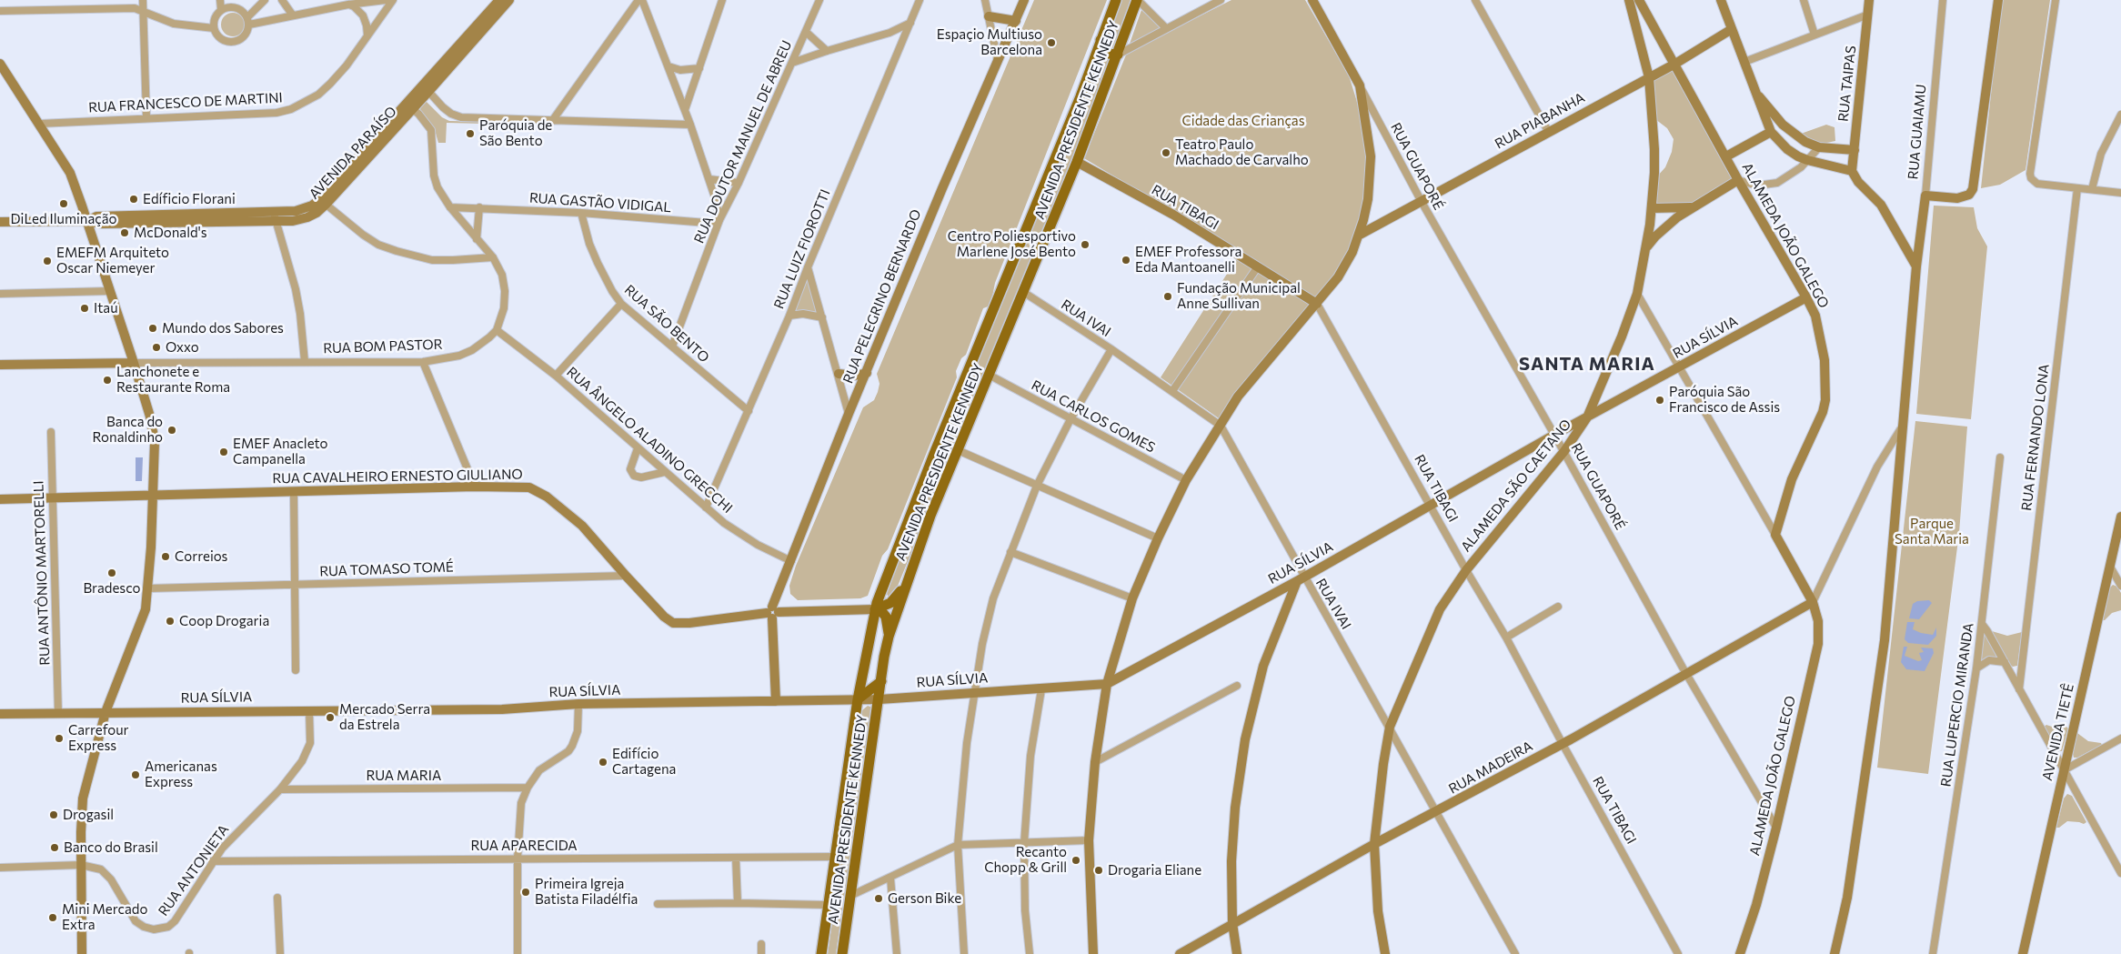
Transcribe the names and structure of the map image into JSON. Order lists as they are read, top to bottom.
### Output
{
  "streets": {
    "main road": ["AVENIDA PRESIDENTE KENNEDY"],
    "street": [
      "RUA TAIPAS",
      "RUA FRANCESCO DE MARTINI",
      "RUA PIABANHA",
      "RUA GUAIAMU",
      "RUA DOUTOR MANUEL DE ABREU",
      "AVENIDA PARAÍSO",
      "RUA GUAPORÉ",
      "RUA GASTÃO VIDIGAL",
      "RUA TIBAGI",
      "ALAMEDA JOÃO GALEGO",
      "RUA LUIZ FIOROTTI",
      "RUA PELEGRINO BERNARDO",
      "RUA IVAI",
      "RUA SÃO BENTO",
      "RUA SÍLVIA",
      "RUA BOM PASTOR",
      "RUA CARLOS GOMES",
      "RUA FERNANDO LONA",
      "RUA ÂNGELO ALADINO GRECCHI",
      "RUA CAVALHEIRO ERNESTO GIULIANO",
      "ALAMEDA SÃO CAETANO",
      "RUA TOMASO TOMÉ",
      "RUA ANTÔNIO MARTORELLI",
      "RUA LUPERCIO MIRANDA",
      "AVENIDA TIETÊ",
      "RUA MADEIRA",
      "RUA MARIA",
      "RUA APARECIDA",
      "RUA ANTONIETA"
    ]
  },
  "crossings": [
    ["AVENIDA PRESIDENTE KENNEDY", "RUA TIBAGI"],
    ["AVENIDA PRESIDENTE KENNEDY", "RUA IVAI"],
    ["AVENIDA PRESIDENTE KENNEDY", "RUA SÍLVIA"],
    ["AVENIDA PRESIDENTE KENNEDY", "RUA CARLOS GOMES"],
    ["AVENIDA PRESIDENTE KENNEDY", "RUA CAVALHEIRO ERNESTO GIULIANO"],
    ["AVENIDA PRESIDENTE KENNEDY", "RUA APARECIDA"],
    ["RUA PIABANHA", "RUA GUAPORÉ"],
    ["RUA PIABANHA", "ALAMEDA JOÃO GALEGO"],
    ["RUA PIABANHA", "ALAMEDA SÃO CAETANO"],
    ["RUA DOUTOR MANUEL DE ABREU", "RUA GASTÃO VIDIGAL"],
    ["RUA DOUTOR MANUEL DE ABREU", "RUA SÃO BENTO"],
    ["RUA GUAPORÉ", "ALAMEDA JOÃO GALEGO"],
    ["RUA GUAPORÉ", "RUA SÍLVIA"],
    ["RUA GUAPORÉ", "ALAMEDA SÃO CAETANO"],
    ["RUA GUAPORÉ", "RUA MADEIRA"],
    ["RUA GASTÃO VIDIGAL", "RUA SÃO BENTO"],
    ["RUA TIBAGI", "RUA SÍLVIA"],
    ["RUA TIBAGI", "ALAMEDA SÃO CAETANO"],
    ["RUA TIBAGI", "RUA MADEIRA"],
    ["ALAMEDA JOÃO GALEGO", "RUA SÍLVIA"],
    ["ALAMEDA JOÃO GALEGO", "RUA MADEIRA"],
    ["RUA LUIZ FIOROTTI", "RUA SÃO BENTO"],
    ["RUA LUIZ FIOROTTI", "RUA ÂNGELO ALADINO GRECCHI"],
    ["RUA PELEGRINO BERNARDO", "RUA SÍLVIA"],
    ["RUA PELEGRINO BERNARDO", "RUA ÂNGELO ALADINO GRECCHI"],
    ["RUA PELEGRINO BERNARDO", "RUA CAVALHEIRO ERNESTO GIULIANO"],
    ["RUA IVAI", "RUA SÍLVIA"],
    ["RUA IVAI", "ALAMEDA SÃO CAETANO"],
    ["RUA IVAI", "RUA MADEIRA"],
    ["RUA SÍLVIA", "ALAMEDA SÃO CAETANO"],
    ["RUA SÍLVIA", "RUA ANTÔNIO MARTORELLI"],
    ["RUA SÍLVIA", "RUA ANTONIETA"],
    ["RUA BOM PASTOR", "RUA ÂNGELO ALADINO GRECCHI"],
    ["RUA CAVALHEIRO ERNESTO GIULIANO", "RUA TOMASO TOMÉ"],
    ["RUA CAVALHEIRO ERNESTO GIULIANO", "RUA ANTÔNIO MARTORELLI"],
    ["ALAMEDA SÃO CAETANO", "RUA MADEIRA"],
    ["RUA MARIA", "RUA ANTONIETA"],
    ["RUA APARECIDA", "RUA ANTONIETA"]
  ],
  "districts": ["SANTA MARIA"],
  "parks": ["Cidade das Crianças", "Parque Santa Maria"],
  "places": [
    "Espaçio Multiuso Barcelona",
    "Paróquia de São Bento",
    "Teatro Paulo Machado de Carvalho",
    "Edíficio Florani",
    "DiLed Iluminação",
    "McDonald's",
    "Centro Poliesportivo Marlene José Bento",
    "EMEF Professora Eda Mantoanelli",
    "EMEFM Arquiteto Oscar Niemeyer",
    "Fundação Municipal Anne Sullivan",
    "Itaú",
    "Mundo dos Sabores",
    "Oxxo",
    "Lanchonete e Restaurante Roma",
    "Paróquia São Francisco de Assis",
    "Banca do Ronaldinho",
    "EMEF Anacleto Campanella",
    "Correios",
    "Bradesco",
    "Coop Drogaria",
    "Mercado Serra da Estrela",
    "Carrefour Express",
    "Edifício Cartagena",
    "Americanas Express",
    "Drogasil",
    "Banco do Brasil",
    "Recanto Chopp & Grill",
    "Drogaria Eliane",
    "Primeira Igreja Batista Filadélfia",
    "Gerson Bike",
    "Mini Mercado Extra"
  ]
}
